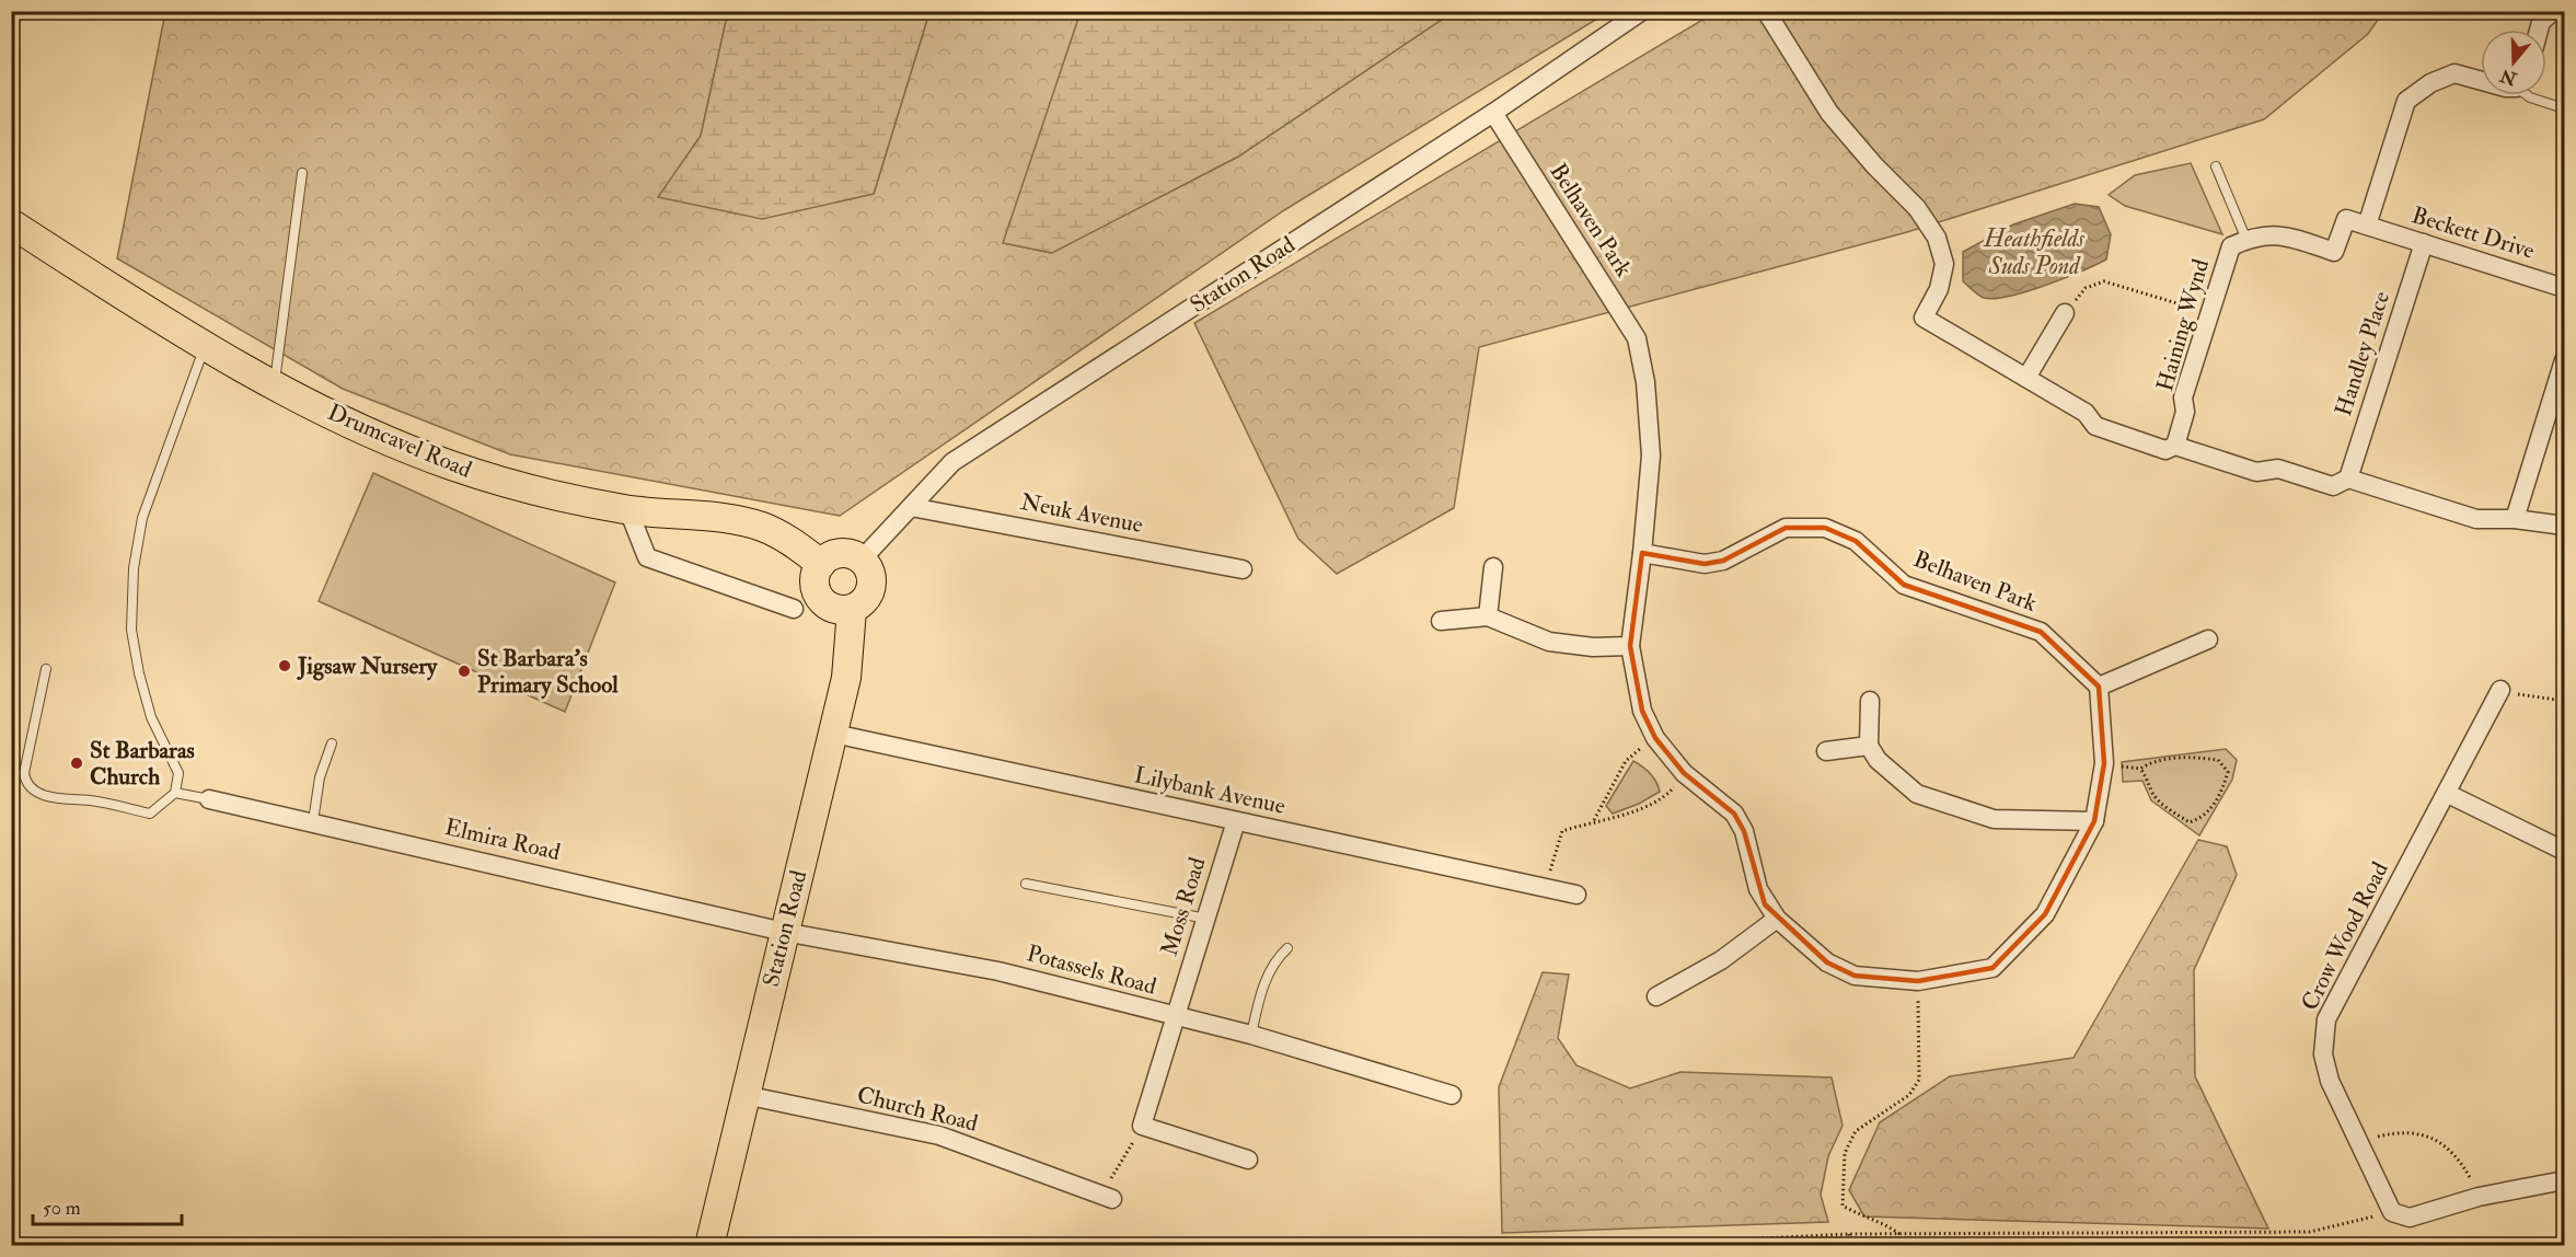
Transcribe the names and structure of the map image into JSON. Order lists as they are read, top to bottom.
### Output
{
  "streets": {
    "main road": ["Station Road", "Drumcavel Road"],
    "street": [
      "Belhaven Park",
      "Beckett Drive",
      "Haining Wynd",
      "Handley Place",
      "Neuk Avenue",
      "Lilybank Avenue",
      "Elmira Road",
      "Moss Road",
      "Crow Wood Road",
      "Potassels Road",
      "Church Road"
    ]
  },
  "crossings": [
    ["Belhaven Park", "Station Road"],
    ["Beckett Drive", "Handley Place"],
    ["Station Road", "Drumcavel Road"],
    ["Station Road", "Neuk Avenue"],
    ["Station Road", "Lilybank Avenue"],
    ["Station Road", "Elmira Road"],
    ["Station Road", "Potassels Road"],
    ["Station Road", "Church Road"],
    ["Lilybank Avenue", "Moss Road"],
    ["Elmira Road", "Potassels Road"],
    ["Moss Road", "Potassels Road"]
  ],
  "water": ["Heathfields Suds Pond"],
  "places": ["Jigsaw Nursery", "St Barbara's Primary School", "St Barbaras Church"],
  "scale_bar": "50 m",
  "north": "bottom"
}
